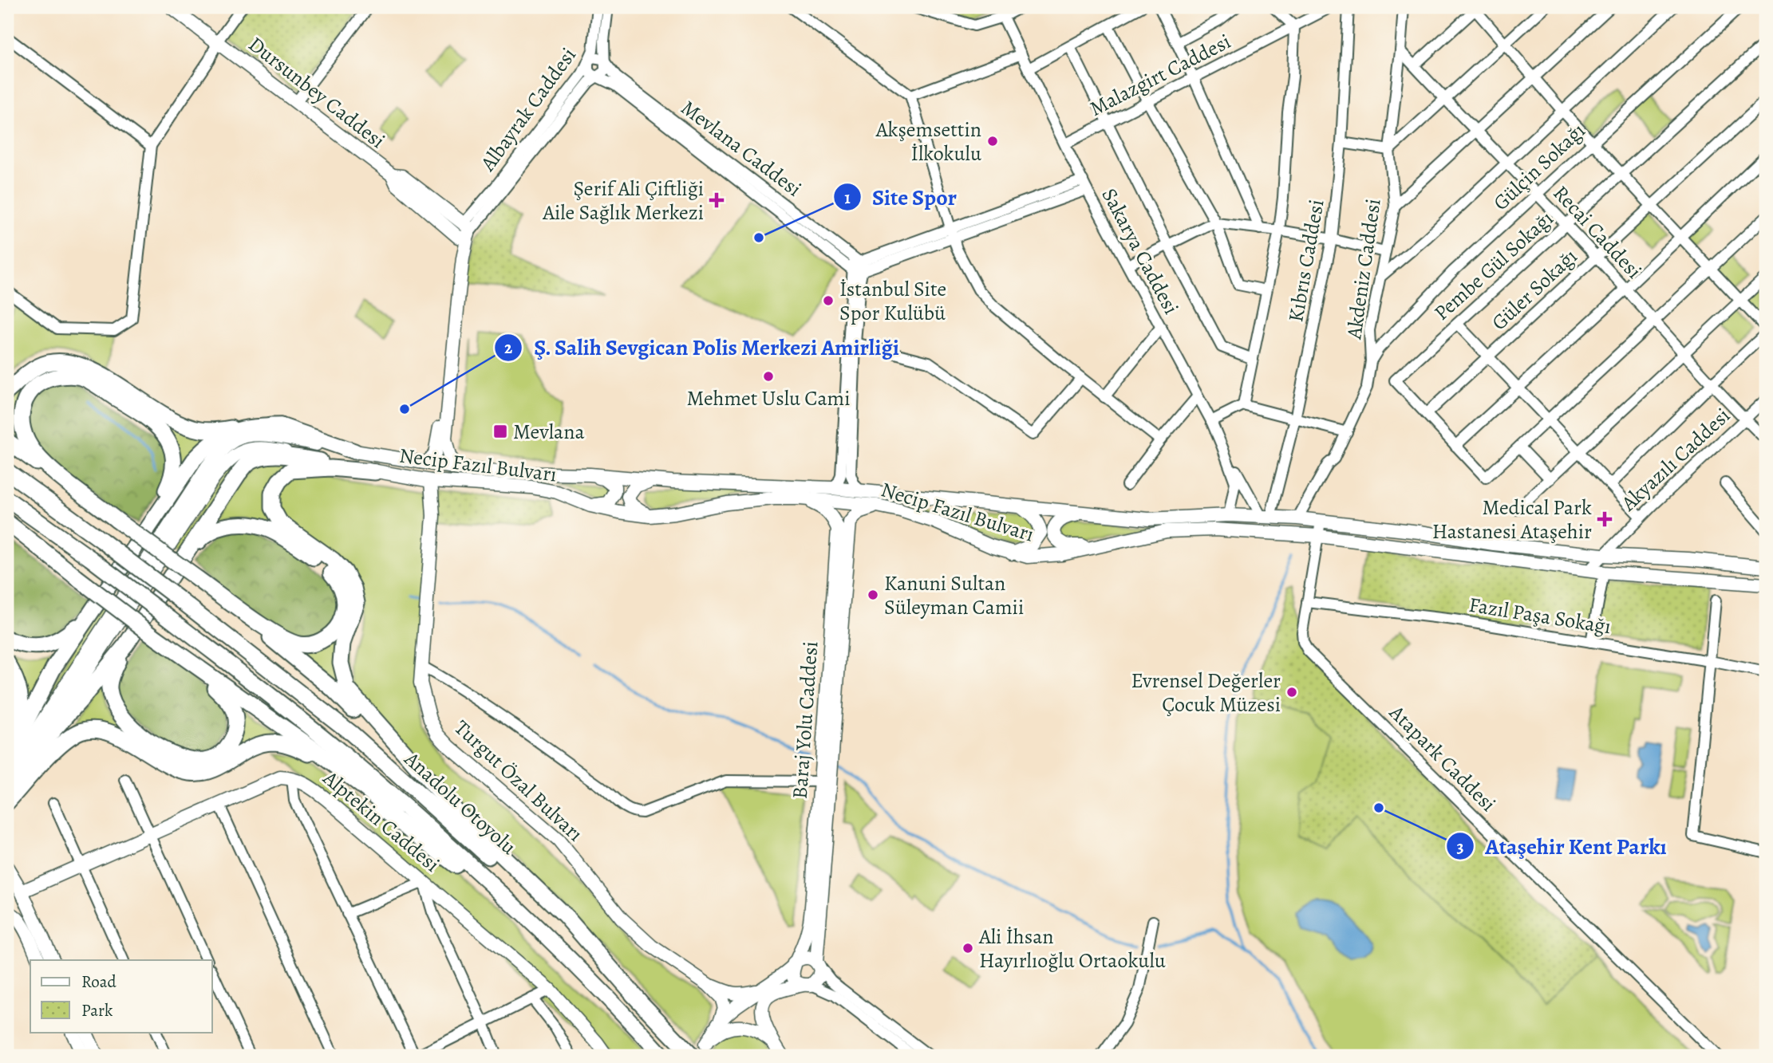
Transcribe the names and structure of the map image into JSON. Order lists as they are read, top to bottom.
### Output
{
  "streets": {
    "highway": ["Anadolu Otoyolu"],
    "main road": [
      "Dursunbey Caddesi",
      "Necip Fazıl Bulvarı",
      "Baraj Yolu Caddesi",
      "Turgut Özal Bulvarı",
      "Alptekin Caddesi"
    ],
    "street": [
      "Malazgirt Caddesi",
      "Albayrak Caddesi",
      "Mevlana Caddesi",
      "Gülçin Sokağı",
      "Recai Caddesi",
      "Sakarya Caddesi",
      "Kıbrıs Caddesi",
      "Pembe Gül Sokağı",
      "Akdeniz Caddesi",
      "Güler Sokağı",
      "Akyazılı Caddesi",
      "Fazıl Paşa Sokağı",
      "Atapark Caddesi"
    ]
  },
  "crossings": [
    ["Malazgirt Caddesi", "Sakarya Caddesi"],
    ["Dursunbey Caddesi", "Albayrak Caddesi"],
    ["Albayrak Caddesi", "Mevlana Caddesi"],
    ["Gülçin Sokağı", "Recai Caddesi"],
    ["Gülçin Sokağı", "Akdeniz Caddesi"],
    ["Recai Caddesi", "Pembe Gül Sokağı"],
    ["Recai Caddesi", "Akdeniz Caddesi"],
    ["Recai Caddesi", "Güler Sokağı"],
    ["Recai Caddesi", "Akyazılı Caddesi"],
    ["Sakarya Caddesi", "Necip Fazıl Bulvarı"],
    ["Kıbrıs Caddesi", "Necip Fazıl Bulvarı"],
    ["Pembe Gül Sokağı", "Güler Sokağı"],
    ["Akdeniz Caddesi", "Necip Fazıl Bulvarı"],
    ["Akyazılı Caddesi", "Necip Fazıl Bulvarı"],
    ["Necip Fazıl Bulvarı", "Baraj Yolu Caddesi"],
    ["Necip Fazıl Bulvarı", "Atapark Caddesi"],
    ["Necip Fazıl Bulvarı", "Turgut Özal Bulvarı"],
    ["Fazıl Paşa Sokağı", "Atapark Caddesi"]
  ],
  "places": {
    "other": [
      "Akşemsettin İlkokulu",
      "Site Spor",
      "İstanbul Site Spor Kulübü",
      "Mehmet Uslu Cami",
      "Ş. Salih Sevgican Polis Merkezi Amirliği",
      "Kanuni Sultan Süleyman Camii",
      "Evrensel Değerler Çocuk Müzesi",
      "Ataşehir Kent Parkı",
      "Ali İhsan Hayırlıoğlu Ortaokulu"
    ],
    "health": ["Şerif Ali Çiftliği Aile Sağlık Merkezi", "Medical Park Hastanesi Ataşehir"],
    "transit": ["Mevlana"]
  },
  "legend": ["Road", "Park"]
}
